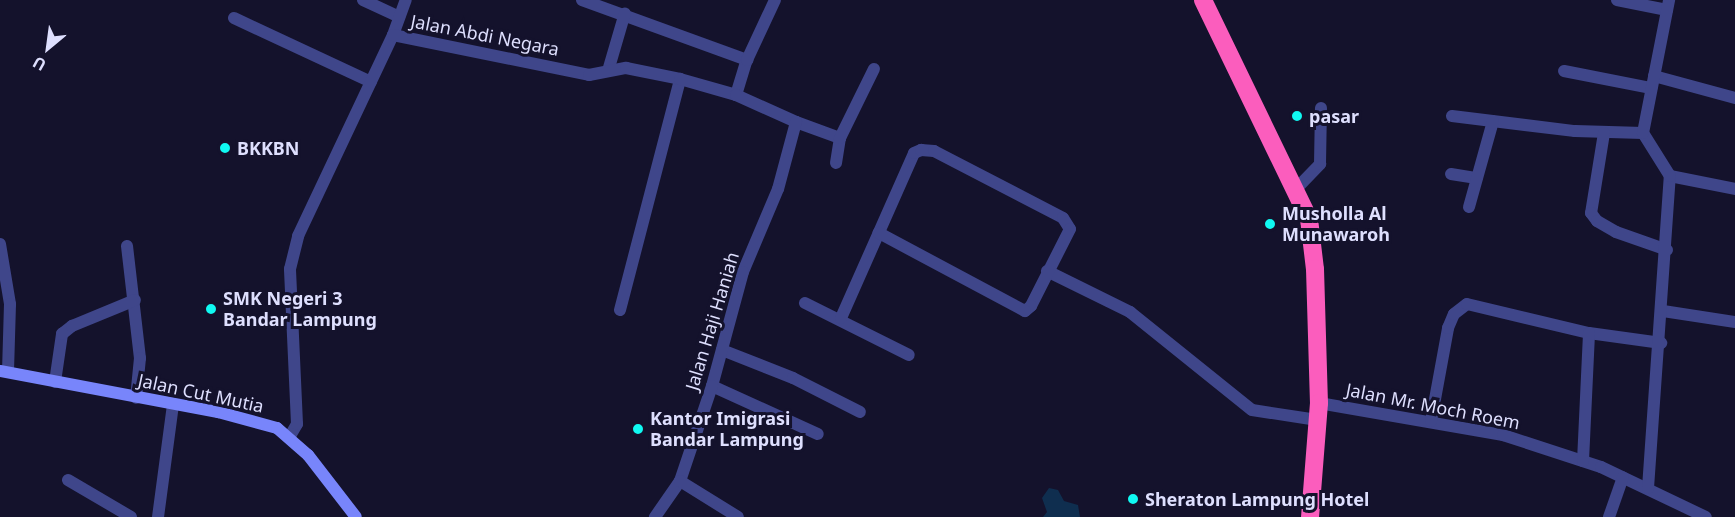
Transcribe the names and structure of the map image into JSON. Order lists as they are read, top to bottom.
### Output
{
  "streets": {
    "main road": ["Jalan Cut Mutia"],
    "street": ["Jalan Abdi Negara", "Jalan Haji Haniah", "Jalan Mr. Moch Roem"]
  },
  "crossings": [
    ["Jalan Abdi Negara", "Jalan Haji Haniah"],
    ["Jalan Abdi Negara", "Jalan Cut Mutia"]
  ],
  "places": [
    "pasar",
    "BKKBN",
    "Musholla Al Munawaroh",
    "SMK Negeri 3 Bandar Lampung",
    "Kantor Imigrasi Bandar Lampung",
    "Sheraton Lampung Hotel"
  ],
  "north": "bottom left"
}
